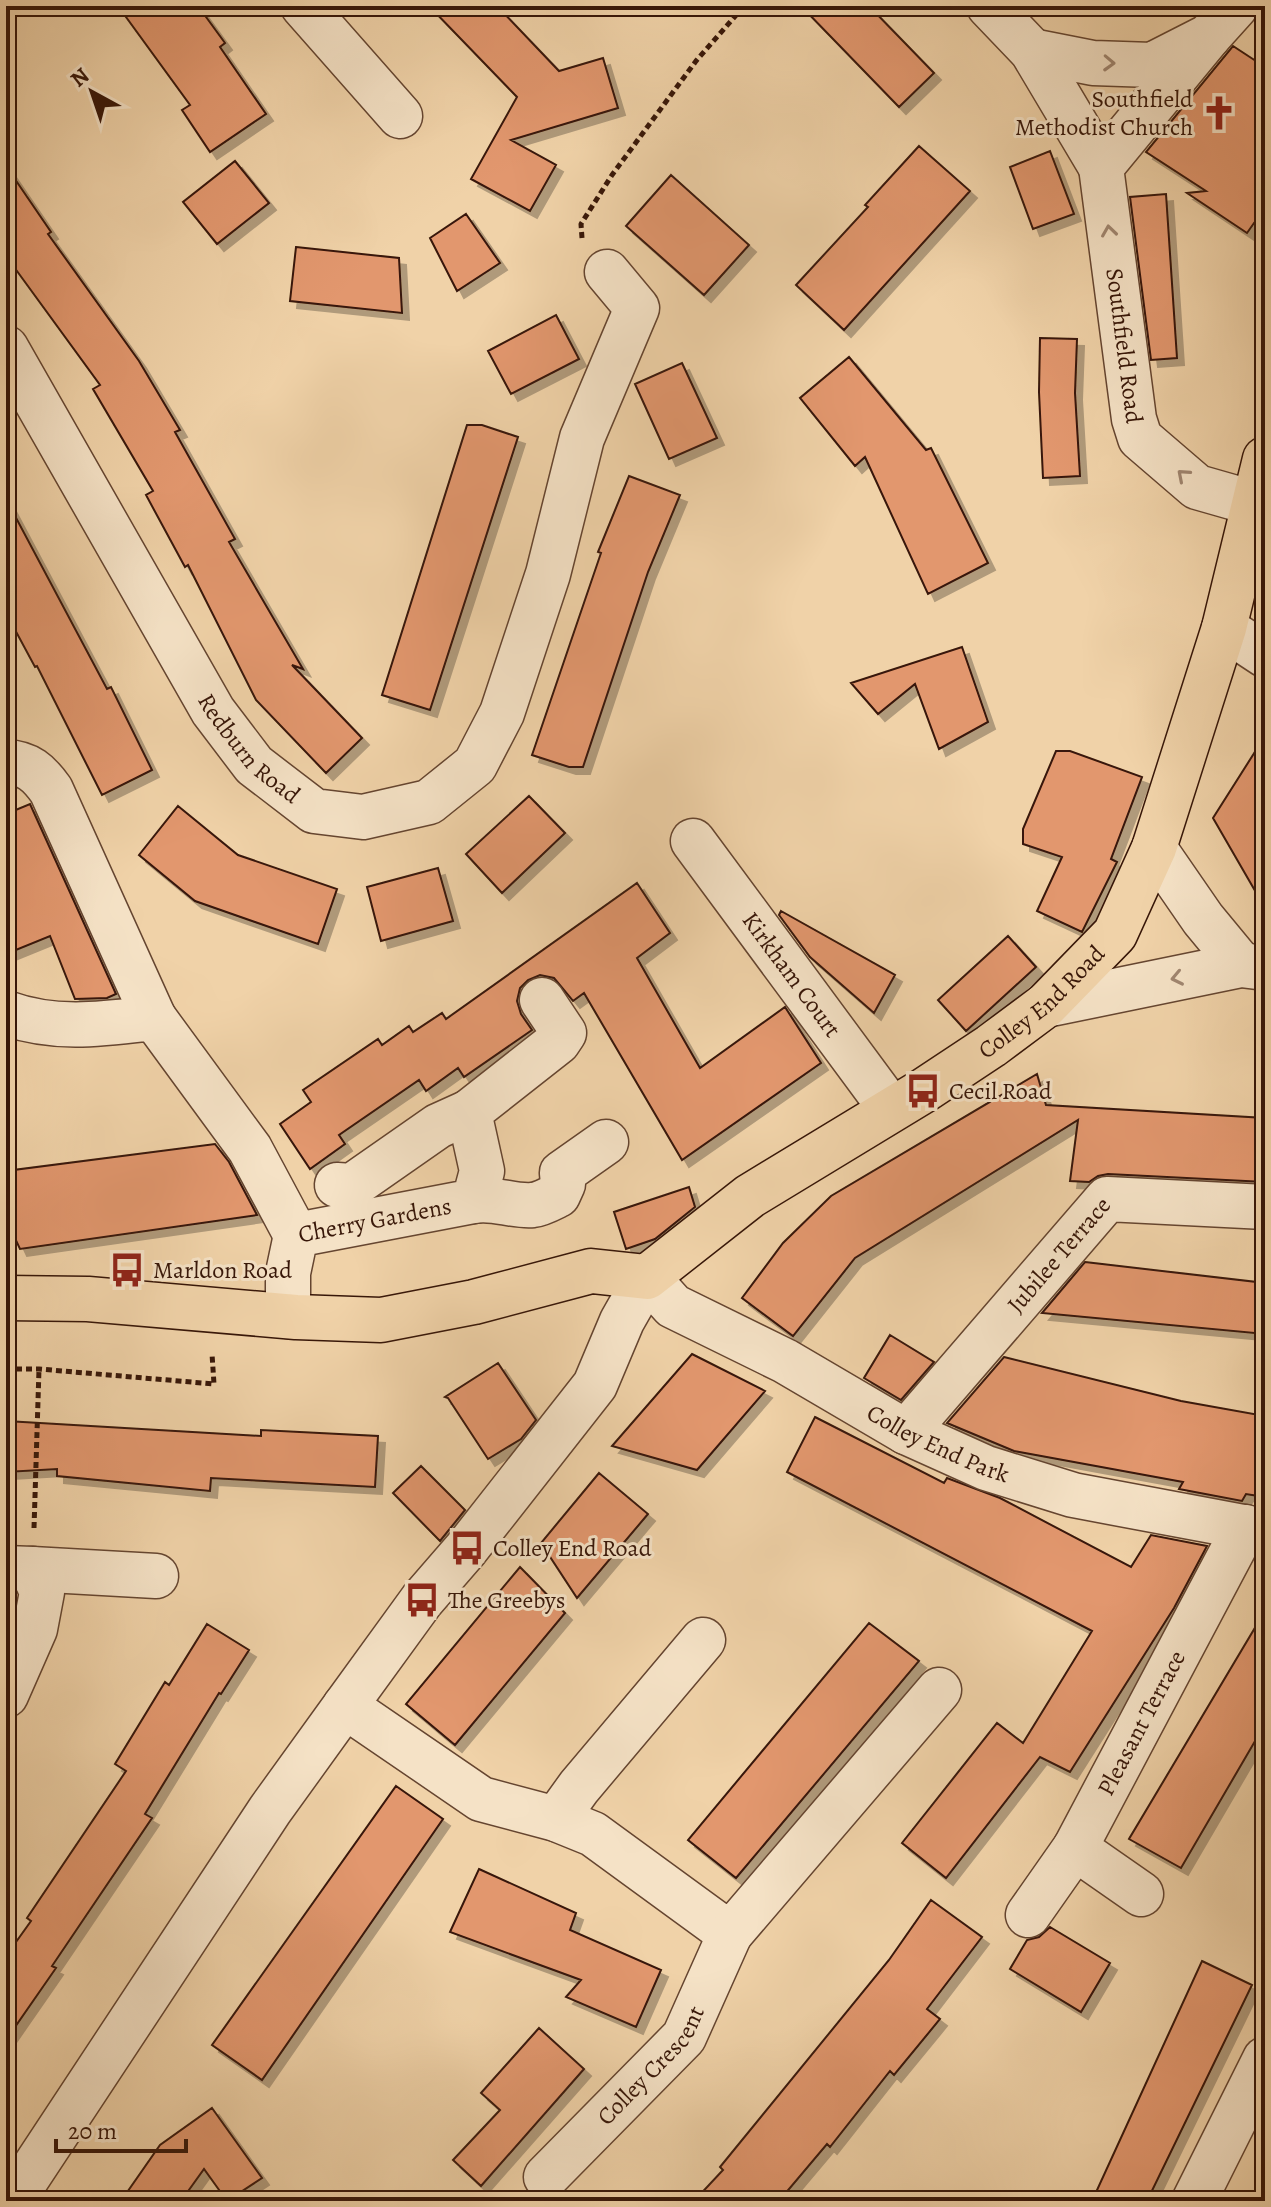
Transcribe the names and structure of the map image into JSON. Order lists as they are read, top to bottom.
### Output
{
  "streets": {
    "main road": ["Colley End Road"],
    "street": [
      "Southfield Road",
      "Redburn Road",
      "Kirkham Court",
      "Cherry Gardens",
      "Jubilee Terrace",
      "Colley End Park",
      "Pleasant Terrace",
      "Colley Crescent"
    ]
  },
  "crossings": [
    ["Southfield Road", "Colley End Road"],
    ["Kirkham Court", "Colley End Road"],
    ["Colley End Road", "Colley End Park"],
    ["Jubilee Terrace", "Colley End Park"],
    ["Colley End Park", "Pleasant Terrace"]
  ],
  "one_way": ["Southfield Road"],
  "places": {
    "church": ["Southfield Methodist Church"],
    "bus stop": [
      "Cecil Road",
      "Marldon Road",
      "Colley End Road",
      "The Greebys"
    ]
  },
  "scale_bar": "20 m",
  "north": "top left"
}
